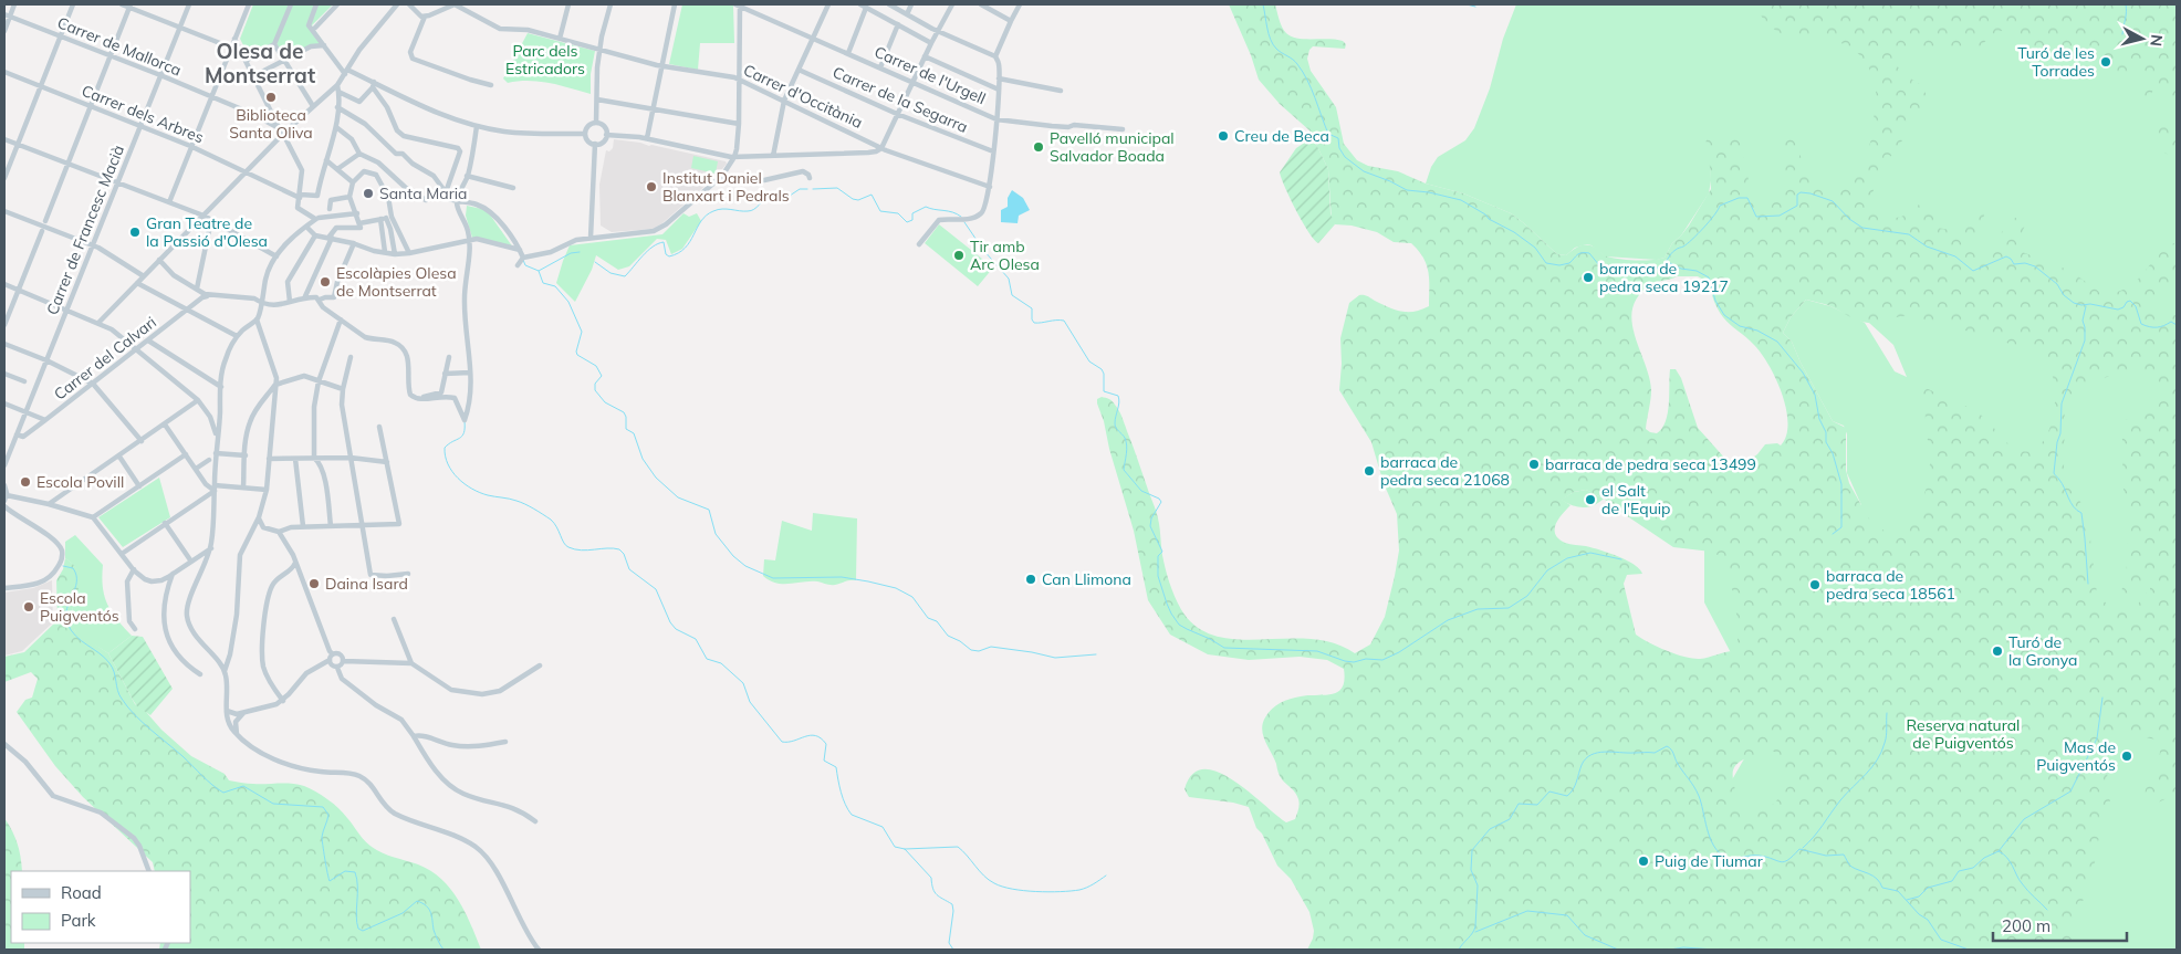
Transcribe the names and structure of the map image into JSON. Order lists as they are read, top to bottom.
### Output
{
  "streets": {
    "street": [
      "Carrer de Mallorca",
      "Carrer de l'Urgell",
      "Carrer d'Occitània",
      "Carrer de la Segarra",
      "Carrer dels Arbres",
      "Carrer de Francesc Macià",
      "Carrer del Calvari"
    ]
  },
  "crossings": [
    ["Carrer de Mallorca", "Carrer de Francesc Macià"],
    ["Carrer dels Arbres", "Carrer de Francesc Macià"],
    ["Carrer de Francesc Macià", "Carrer del Calvari"]
  ],
  "districts": ["Olesa de Montserrat"],
  "parks": ["Parc dels Estricadors", "Reserva natural de Puigventós"],
  "places": [
    "Turó de les Torrades",
    "Biblioteca Santa Oliva",
    "Creu de Beca",
    "Pavelló municipal Salvador Boada",
    "Institut Daniel Blanxart i Pedrals",
    "Santa Maria",
    "Gran Teatre de la Passió d'Olesa",
    "Tir amb Arc Olesa",
    "barraca de pedra seca 19217",
    "Escolàpies Olesa de Montserrat",
    "barraca de pedra seca 13499",
    "barraca de pedra seca 21068",
    "Escola Povill",
    "el Salt de l'Equip",
    "Can Llimona",
    "Daina Isard",
    "barraca de pedra seca 18561",
    "Escola Puigventós",
    "Turó de la Gronya",
    "Mas de Puigventós",
    "Puig de Tiumar"
  ],
  "legend": ["Road", "Park"],
  "scale_bar": "200 m",
  "north": "right"
}
